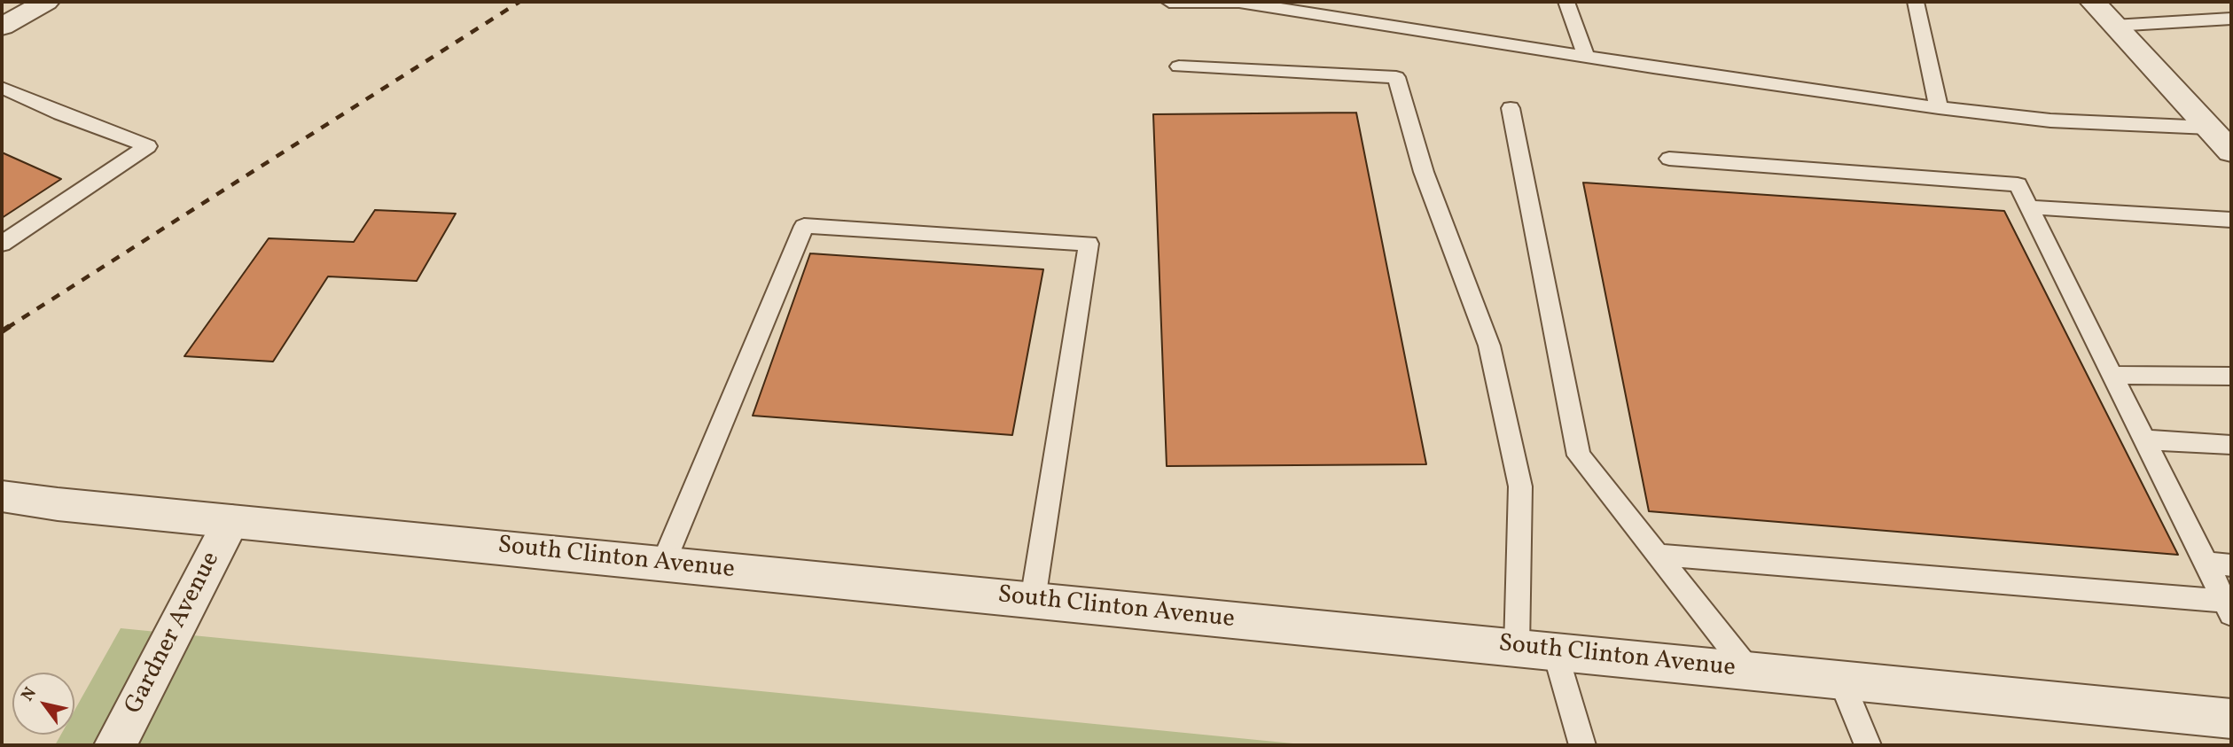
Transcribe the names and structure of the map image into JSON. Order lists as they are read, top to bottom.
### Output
{
  "streets": {
    "street": ["South Clinton Avenue", "Gardner Avenue"]
  },
  "crossings": [
    ["South Clinton Avenue", "Gardner Avenue"]
  ],
  "north": "top left"
}
